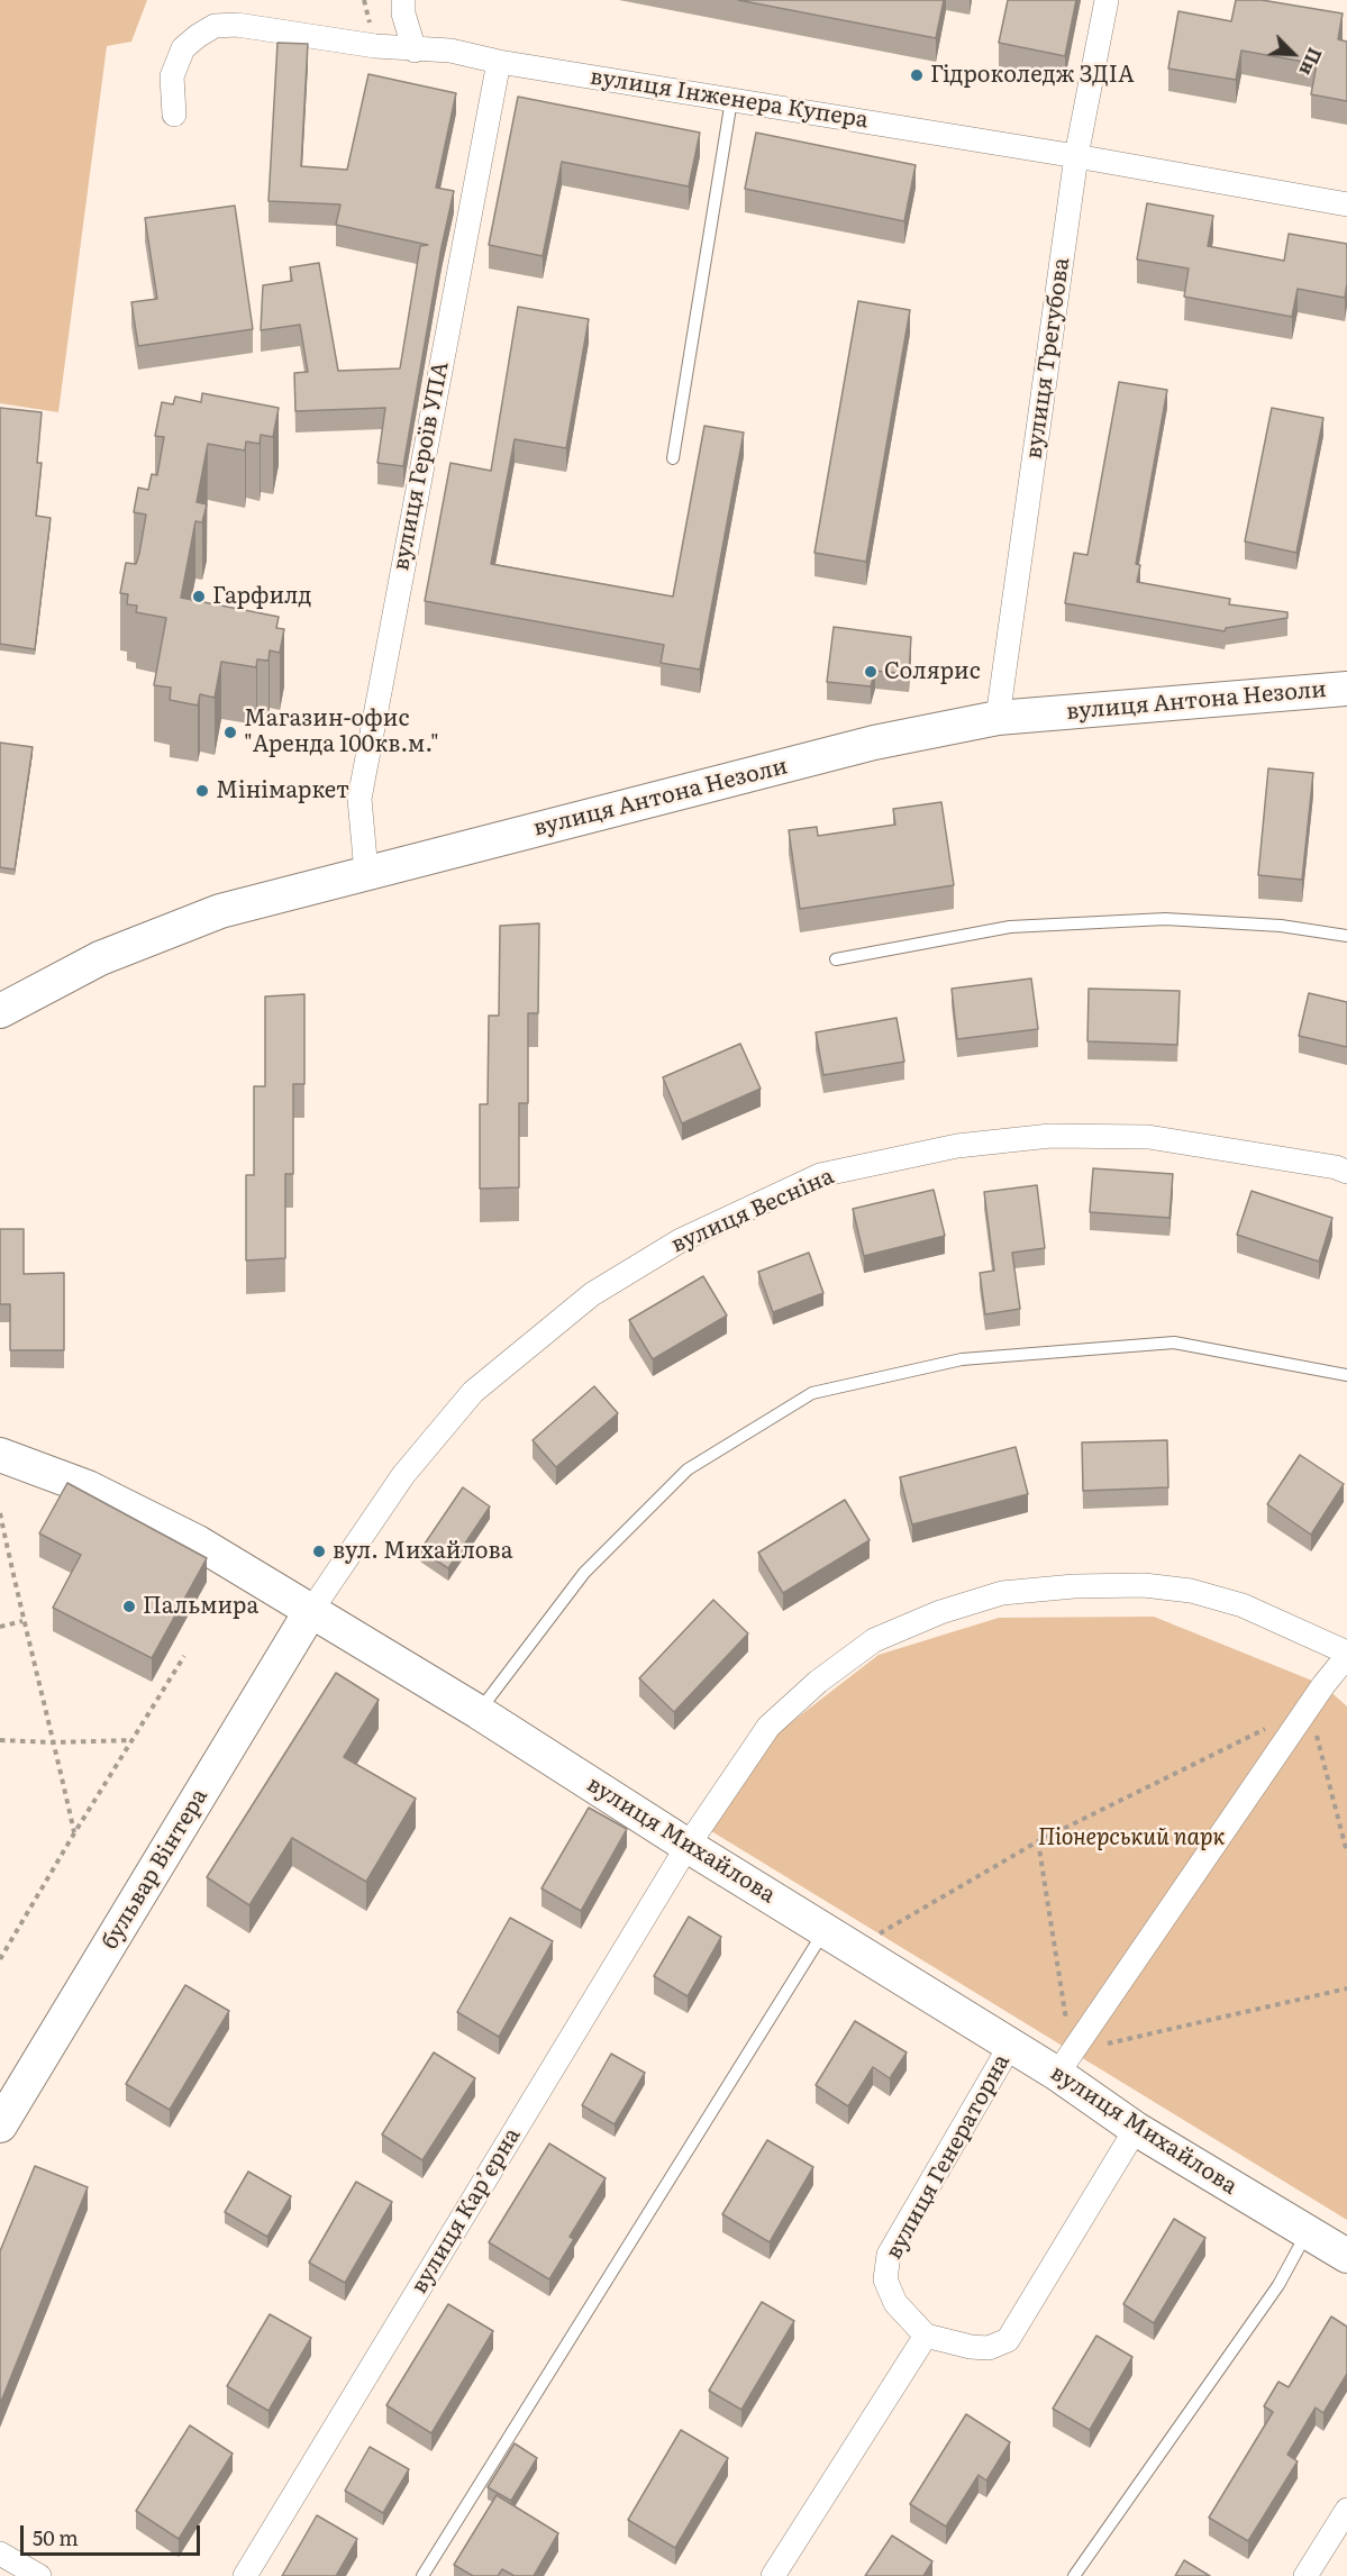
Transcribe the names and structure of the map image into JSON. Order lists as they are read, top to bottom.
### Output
{
  "streets": {
    "street": [
      "вулиця Інженера Купера",
      "вулиця Трегубова",
      "вулиця Героїв УПА",
      "вулиця Антона Незоли",
      "вулиця Весніна",
      "вулиця Михайлова",
      "бульвар Вінтера",
      "вулиця Генераторна",
      "вулиця Кар’єрна"
    ]
  },
  "crossings": [
    ["вулиця Інженера Купера", "вулиця Трегубова"],
    ["вулиця Інженера Купера", "вулиця Героїв УПА"],
    ["вулиця Трегубова", "вулиця Антона Незоли"],
    ["вулиця Героїв УПА", "вулиця Антона Незоли"],
    ["вулиця Весніна", "вулиця Михайлова"],
    ["вулиця Весніна", "бульвар Вінтера"],
    ["вулиця Михайлова", "бульвар Вінтера"],
    ["вулиця Михайлова", "вулиця Генераторна"],
    ["вулиця Михайлова", "вулиця Кар’єрна"]
  ],
  "parks": ["Піонерський парк"],
  "places": [
    "Гідроколедж ЗДIА",
    "Гарфилд",
    "Солярис",
    "Магазин-офис \"Аренда 100кв.м.\"",
    "Мінімаркет",
    "вул. Михайлова",
    "Пальмира"
  ],
  "scale_bar": "50 m",
  "north": "bottom right"
}
